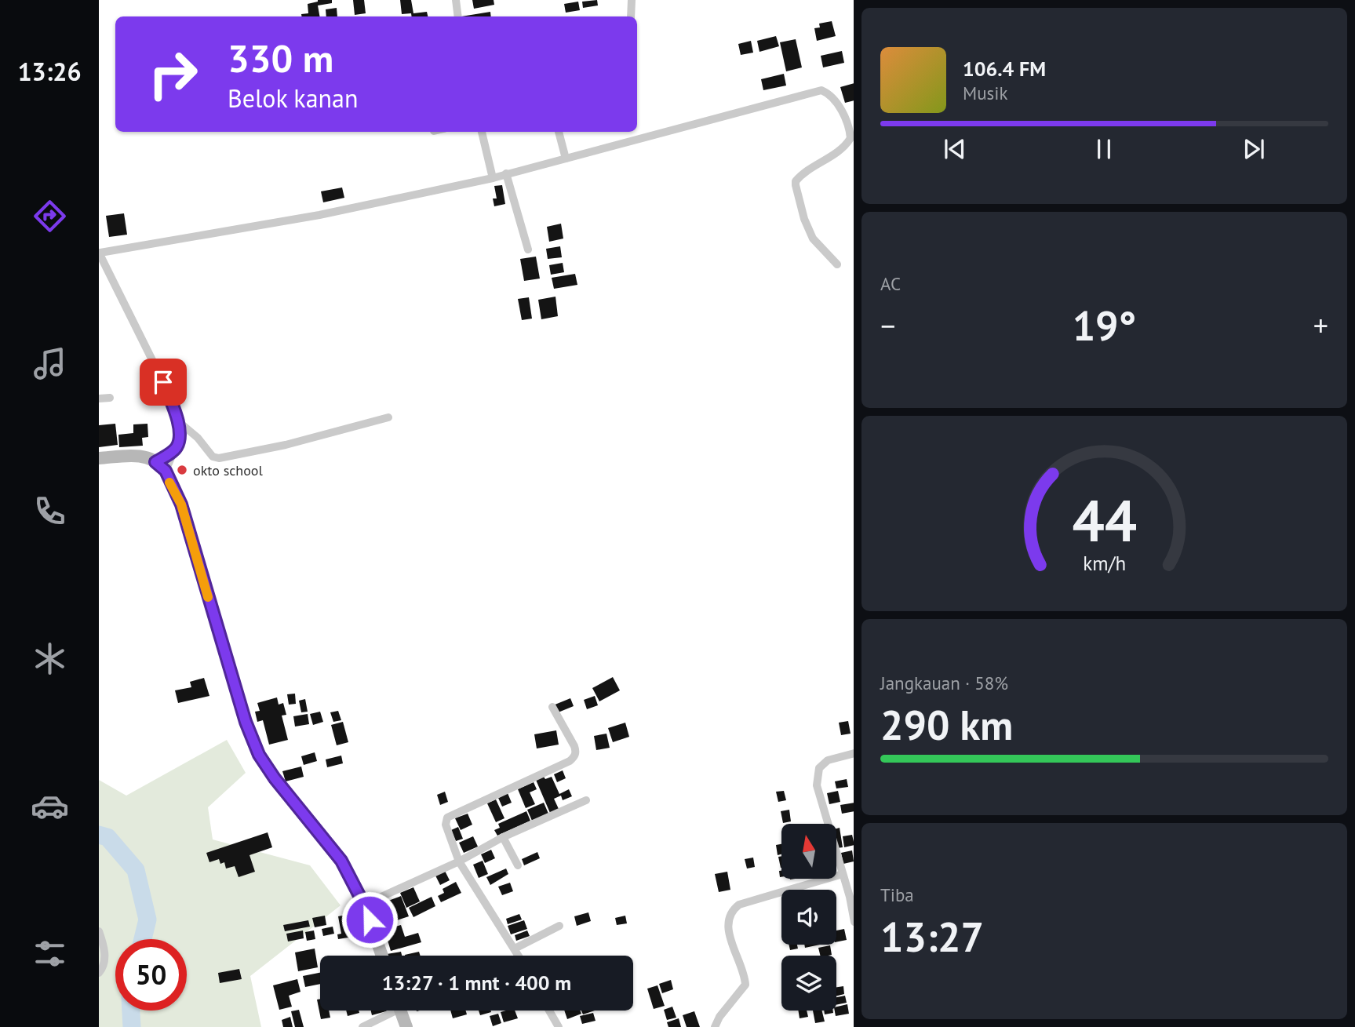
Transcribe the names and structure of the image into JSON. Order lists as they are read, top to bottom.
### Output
{
  "places": ["okto school"],
  "north": "top",
  "page": {
    "tabs": "13:26",
    "turn": ["330 m", "Belok kanan"],
    "song": ["106.4 FM", "Musik"],
    "tile": [
      "AC",
      ["Jangkauan · 58%", "290 km"],
      ["Tiba", "13:27"]
    ],
    "heat": ["−", "19°", "+"],
    "limit": "50",
    "trip": "13:27 · 1 mnt · 400 m",
    "gauge": ["44", "km/h"]
  }
}
